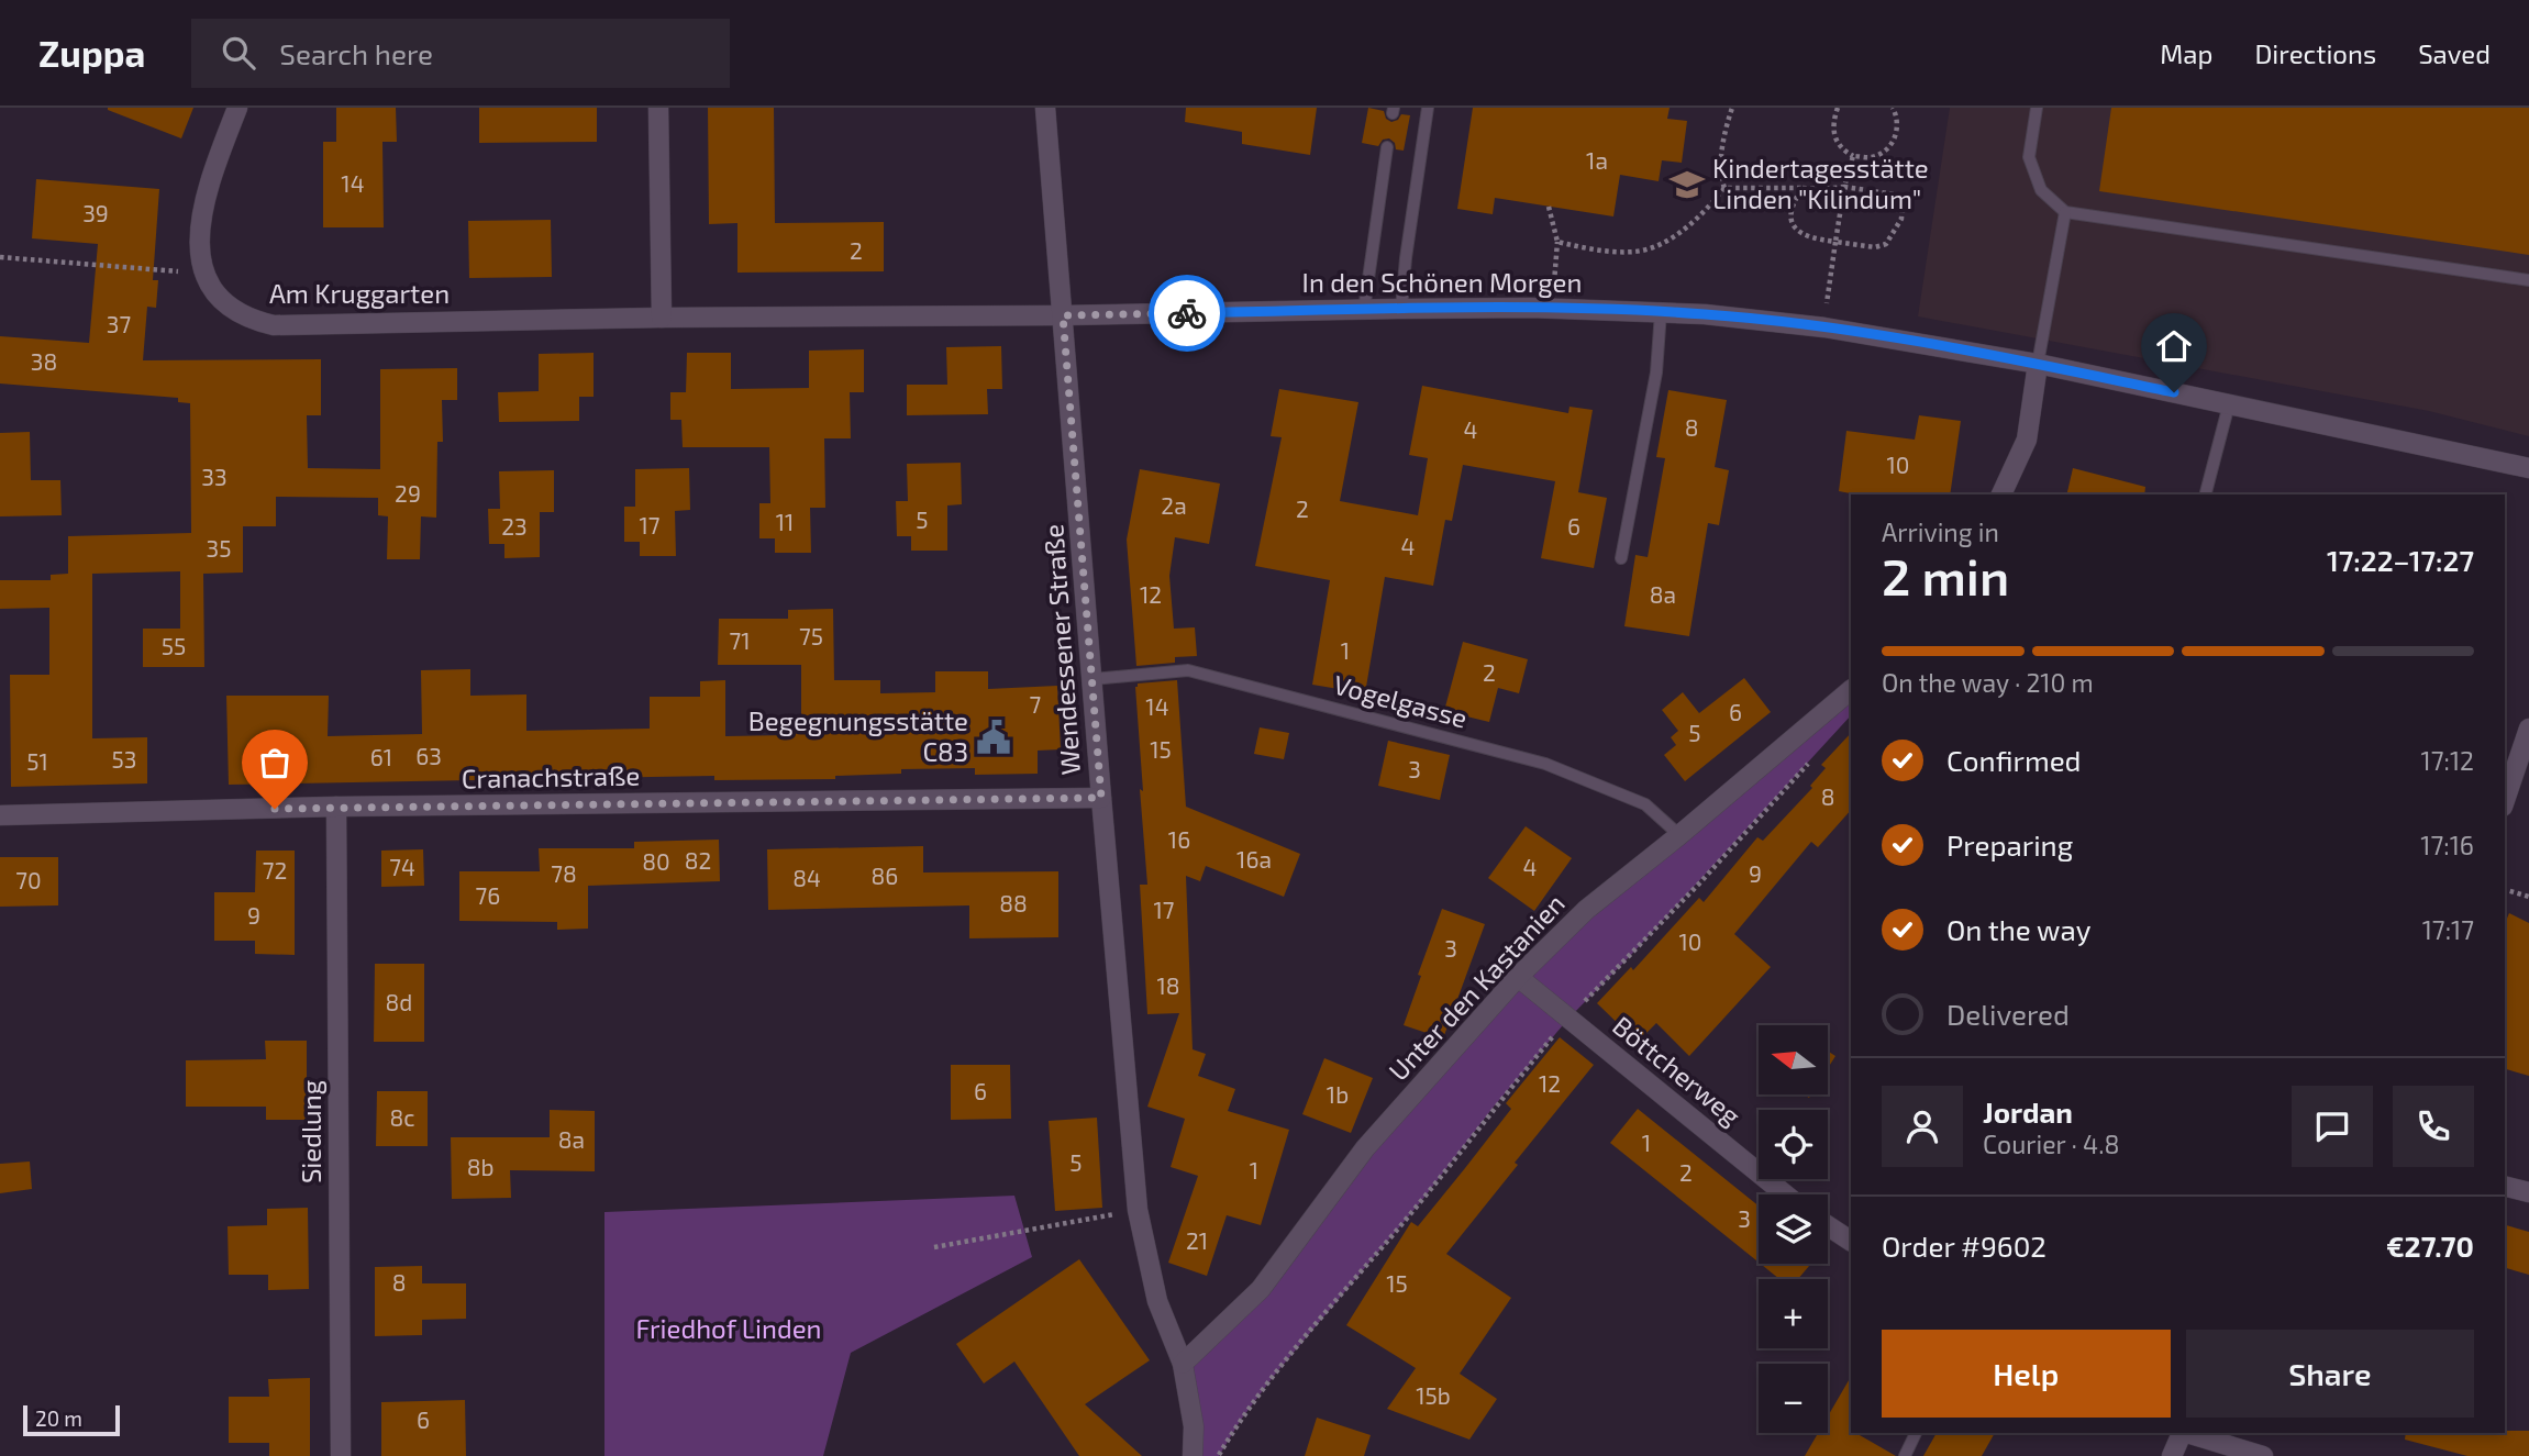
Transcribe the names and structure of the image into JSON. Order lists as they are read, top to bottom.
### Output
{
  "streets": {
    "street": [
      "In den Schönen Morgen",
      "Am Kruggarten",
      "Wendessener Straße",
      "Cranachstraße",
      "Unter den Kastanien",
      "Böttcherweg",
      "Siedlung"
    ],
    "lane": ["Vogelgasse"]
  },
  "crossings": [
    ["In den Schönen Morgen", "Am Kruggarten"],
    ["In den Schönen Morgen", "Wendessener Straße"],
    ["Am Kruggarten", "Wendessener Straße"],
    ["Wendessener Straße", "Vogelgasse"],
    ["Wendessener Straße", "Cranachstraße"],
    ["Wendessener Straße", "Unter den Kastanien"],
    ["Vogelgasse", "Unter den Kastanien"],
    ["Cranachstraße", "Siedlung"],
    ["Unter den Kastanien", "Böttcherweg"]
  ],
  "parks": ["Friedhof Linden"],
  "places": {
    "school or university": ["Kindertagesstätte Linden \"Kilindum\""],
    "public building": ["Begegnungsstätte C83"]
  },
  "house_numbers": [
    "1a",
    "14",
    "39",
    "2",
    "37",
    "38",
    "8",
    "4",
    "10",
    "33",
    "29",
    "2a",
    "2",
    "5",
    "11",
    "17",
    "23",
    "6",
    "4",
    "35",
    "12",
    "8a",
    "75",
    "71",
    "55",
    "1",
    "2",
    "7",
    "14",
    "6",
    "5",
    "15",
    "63",
    "61",
    "53",
    "51",
    "3",
    "8",
    "16",
    "16a",
    "82",
    "80",
    "74",
    "4",
    "72",
    "78",
    "9",
    "86",
    "84",
    "70",
    "76",
    "88",
    "17",
    "9",
    "10",
    "3",
    "18",
    "8d",
    "12",
    "6",
    "1b",
    "8c",
    "8a",
    "1",
    "5",
    "8b",
    "1",
    "2",
    "3",
    "21",
    "8",
    "15",
    "15b",
    "6"
  ],
  "scale_bar": "20 m",
  "north": "left",
  "page": {
    "header": "Zuppa",
    "search": "Search here",
    "nav": ["Map", "Directions", "Saved"],
    "heading": ["2 min", "Arriving in", "17:22–17:27"],
    "panel": [
      "Jordan",
      "Courier · 4.8",
      "Order #9602",
      "€27.70"
    ],
    "bar": "On the way · 210 m",
    "list": [
      ["Confirmed", "17:12"],
      ["Preparing", "17:16"],
      ["On the way", "17:17"],
      "Delivered"
    ],
    "map_buttons": ["+", "−"],
    "buttons": ["Help", "Share"],
    "scale": "20 m"
  }
}
